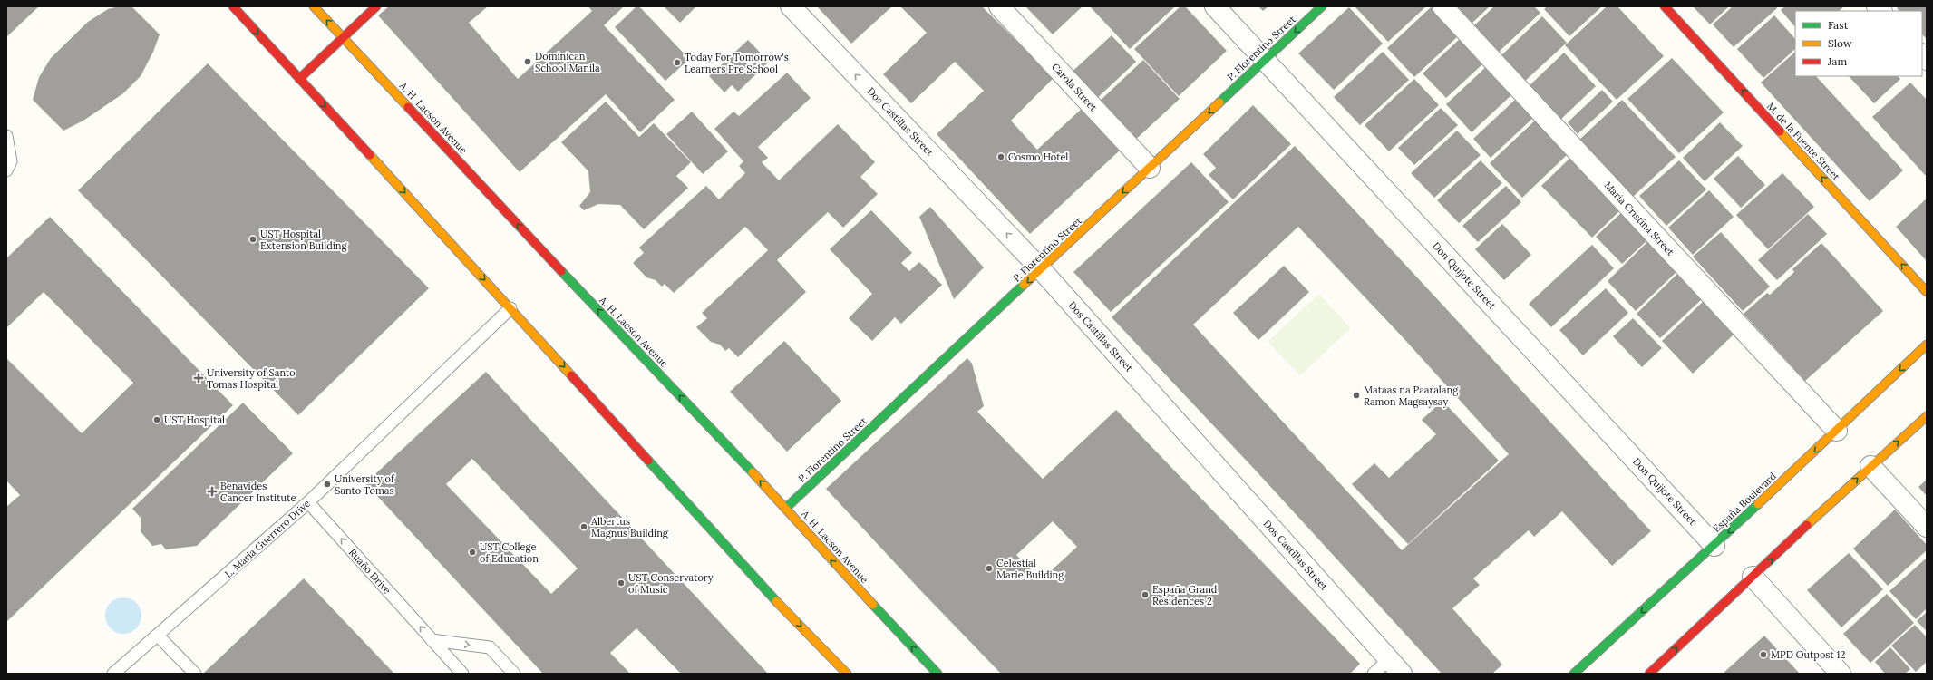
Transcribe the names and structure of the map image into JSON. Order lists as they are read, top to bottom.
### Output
{
  "streets": {
    "main road": [
      "P. Florentino Street",
      "A. H. Lacson Avenue",
      "M. de la Fuente Street",
      "España Boulevard"
    ],
    "street": [
      "Carola Street",
      "Dos Castillas Street",
      "Maria Cristina Street",
      "Don Quijote Street"
    ],
    "lane": ["L. Maria Guerrero Drive", "Ruaño Drive"]
  },
  "crossings": [
    ["P. Florentino Street", "Carola Street"],
    ["P. Florentino Street", "A. H. Lacson Avenue"],
    ["P. Florentino Street", "Dos Castillas Street"],
    ["P. Florentino Street", "Don Quijote Street"],
    ["Maria Cristina Street", "España Boulevard"],
    ["Don Quijote Street", "España Boulevard"],
    ["L. Maria Guerrero Drive", "Ruaño Drive"]
  ],
  "one_way": [
    "P. Florentino Street",
    "Dos Castillas Street",
    "M. de la Fuente Street",
    "Ruaño Drive"
  ],
  "places": {
    "other": [
      "Dominican School Manila",
      "Today For Tomorrow's Learners Pre School",
      "Cosmo Hotel",
      "UST Hospital Extension Building",
      "Mataas na Paaralang Ramon Magsaysay",
      "UST Hospital",
      "University of Santo Tomas",
      "Albertus Magnus Building",
      "UST College of Education",
      "Celestial Marie Building",
      "UST Conservatory of Music",
      "España Grand Residences 2",
      "MPD Outpost 12"
    ],
    "health": ["University of Santo Tomas Hospital", "Benavides Cancer Institute"]
  },
  "legend": ["Fast", "Slow", "Jam"]
}
